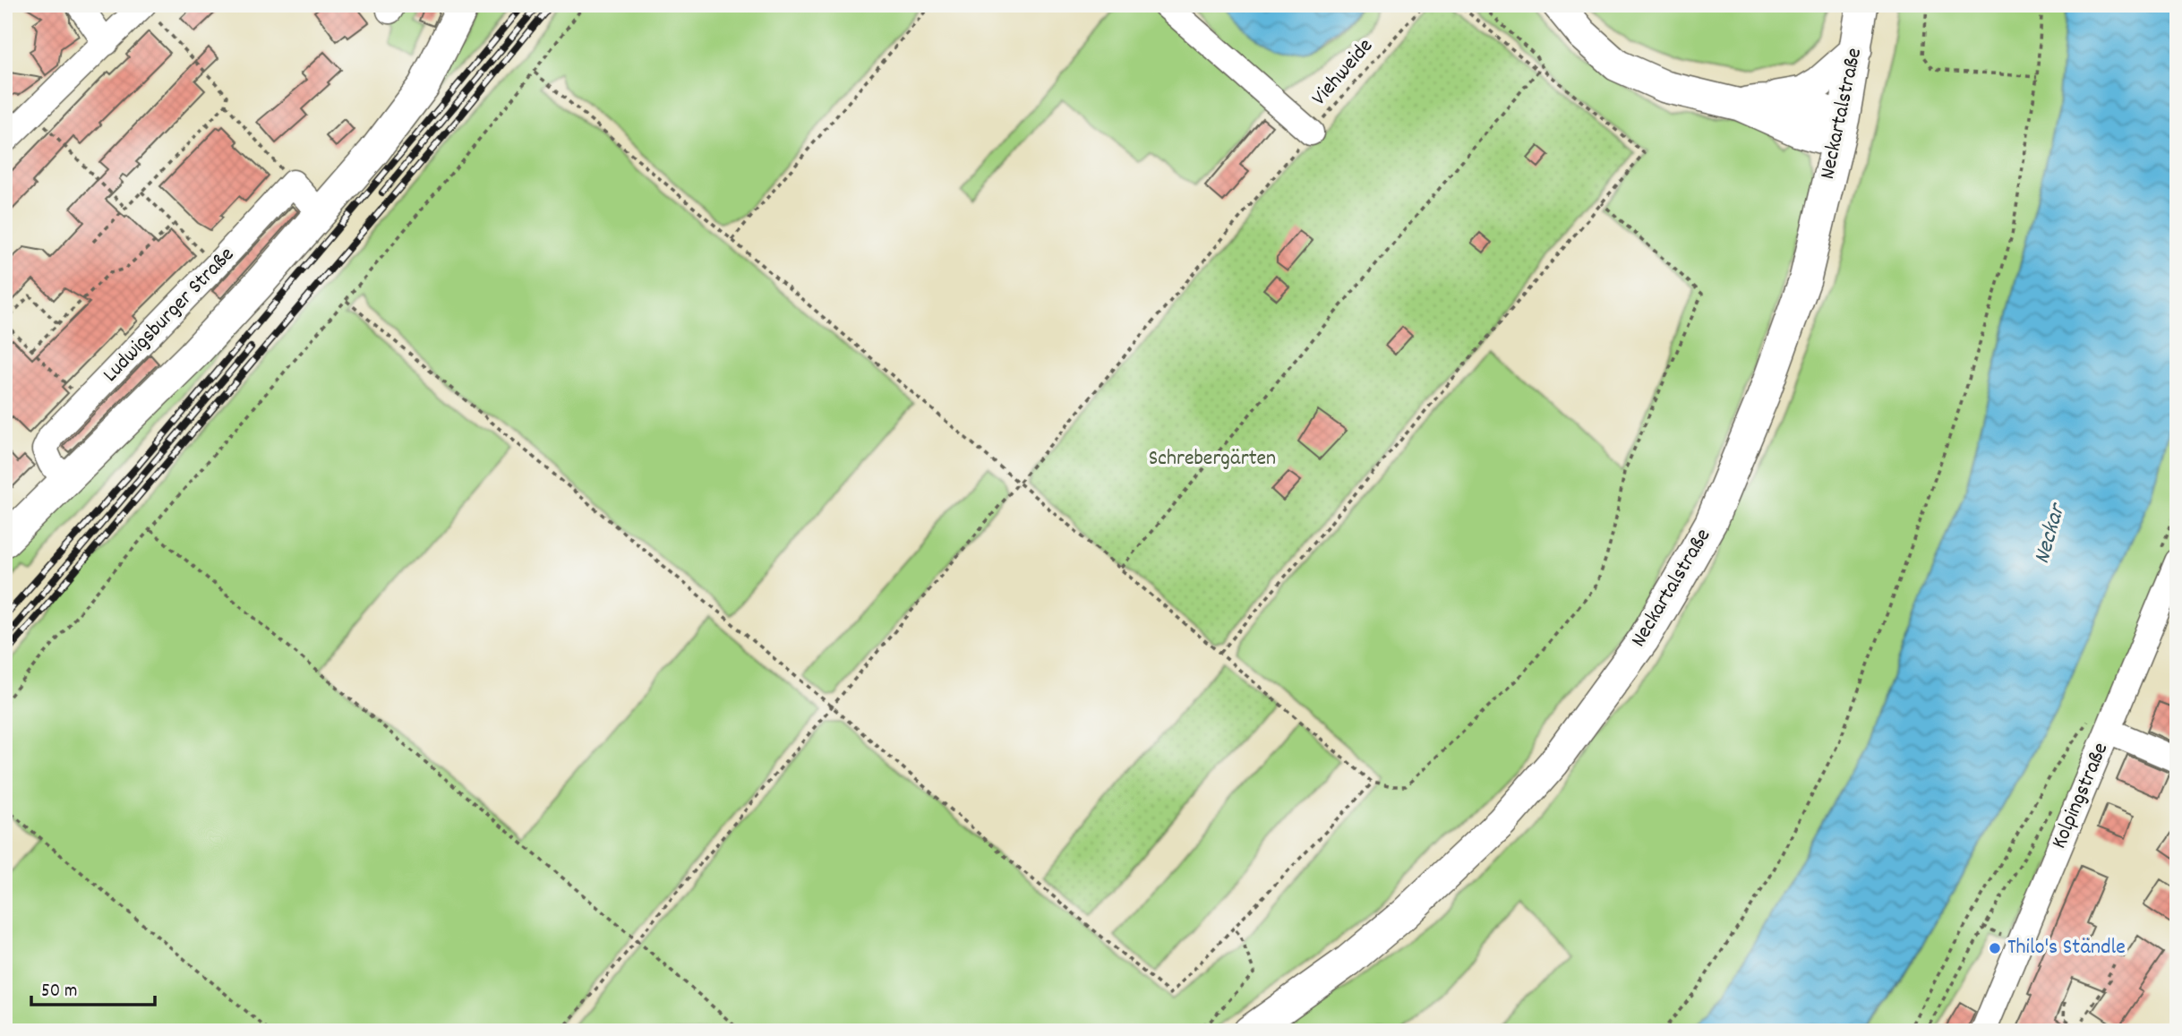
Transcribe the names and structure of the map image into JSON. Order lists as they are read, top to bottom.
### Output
{
  "streets": {
    "main road": ["Neckartalstraße", "Ludwigsburger Straße"],
    "street": ["Kolpingstraße"],
    "path": ["Viehweide"]
  },
  "water": ["Neckar"],
  "parks": ["Schrebergärten"],
  "places": ["Thilo's Ständle"],
  "scale_bar": "50 m"
}
